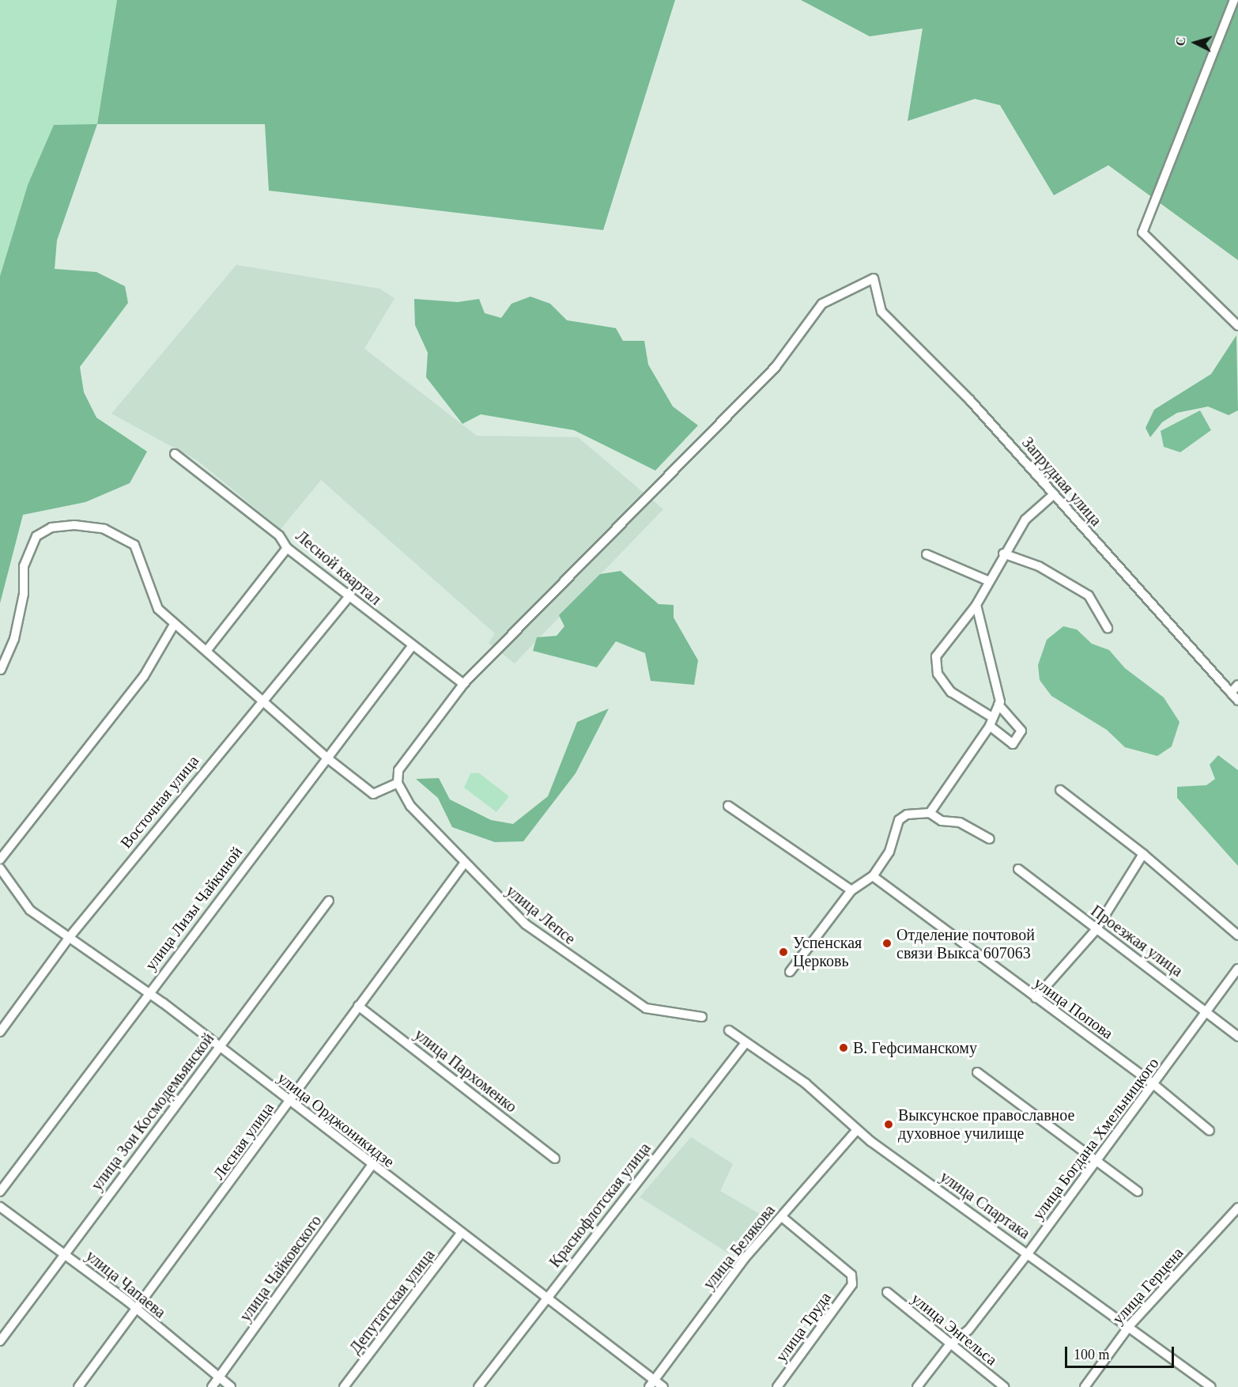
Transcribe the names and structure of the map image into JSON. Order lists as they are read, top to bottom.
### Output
{
  "streets": {
    "street": [
      "Запрудная улица",
      "Лесной квартал",
      "Восточная улица",
      "улица Лизы Чайкиной",
      "улица Лепсе",
      "Проезжая улица",
      "улица Попова",
      "улица Пархоменко",
      "улица Зои Космодемьянской",
      "улица Орджоникидзе",
      "улица Богдана Хмельницкого",
      "Лесная улица",
      "Краснофлотская улица",
      "улица Спартака",
      "улица Белякова",
      "улица Чайковского",
      "улица Чапаева",
      "улица Герцена",
      "Депутатская улица",
      "улица Труда",
      "улица Энгельса"
    ]
  },
  "crossings": [
    ["Запрудная улица", "Лесной квартал"],
    ["Лесной квартал", "Восточная улица"],
    ["Лесной квартал", "улица Лизы Чайкиной"],
    ["Восточная улица", "улица Орджоникидзе"],
    ["улица Лизы Чайкиной", "улица Орджоникидзе"],
    ["улица Лепсе", "Лесная улица"],
    ["Проезжая улица", "улица Богдана Хмельницкого"],
    ["улица Попова", "улица Богдана Хмельницкого"],
    ["улица Пархоменко", "Лесная улица"],
    ["улица Зои Космодемьянской", "улица Орджоникидзе"],
    ["улица Зои Космодемьянской", "улица Чапаева"],
    ["улица Орджоникидзе", "Лесная улица"],
    ["улица Орджоникидзе", "Краснофлотская улица"],
    ["улица Орджоникидзе", "улица Белякова"],
    ["улица Орджоникидзе", "улица Чайковского"],
    ["улица Орджоникидзе", "Депутатская улица"],
    ["улица Богдана Хмельницкого", "улица Спартака"],
    ["улица Богдана Хмельницкого", "улица Энгельса"],
    ["Лесная улица", "улица Чапаева"],
    ["Краснофлотская улица", "улица Спартака"],
    ["улица Спартака", "улица Белякова"],
    ["улица Спартака", "улица Герцена"],
    ["улица Белякова", "улица Труда"],
    ["улица Чайковского", "улица Чапаева"]
  ],
  "places": [
    "Отделение почтовой связи Выкса 607063",
    "Успенская Церковь",
    "В. Гефсиманскому",
    "Выксунское православное духовное училище"
  ],
  "scale_bar": "100 m",
  "north": "left"
}
